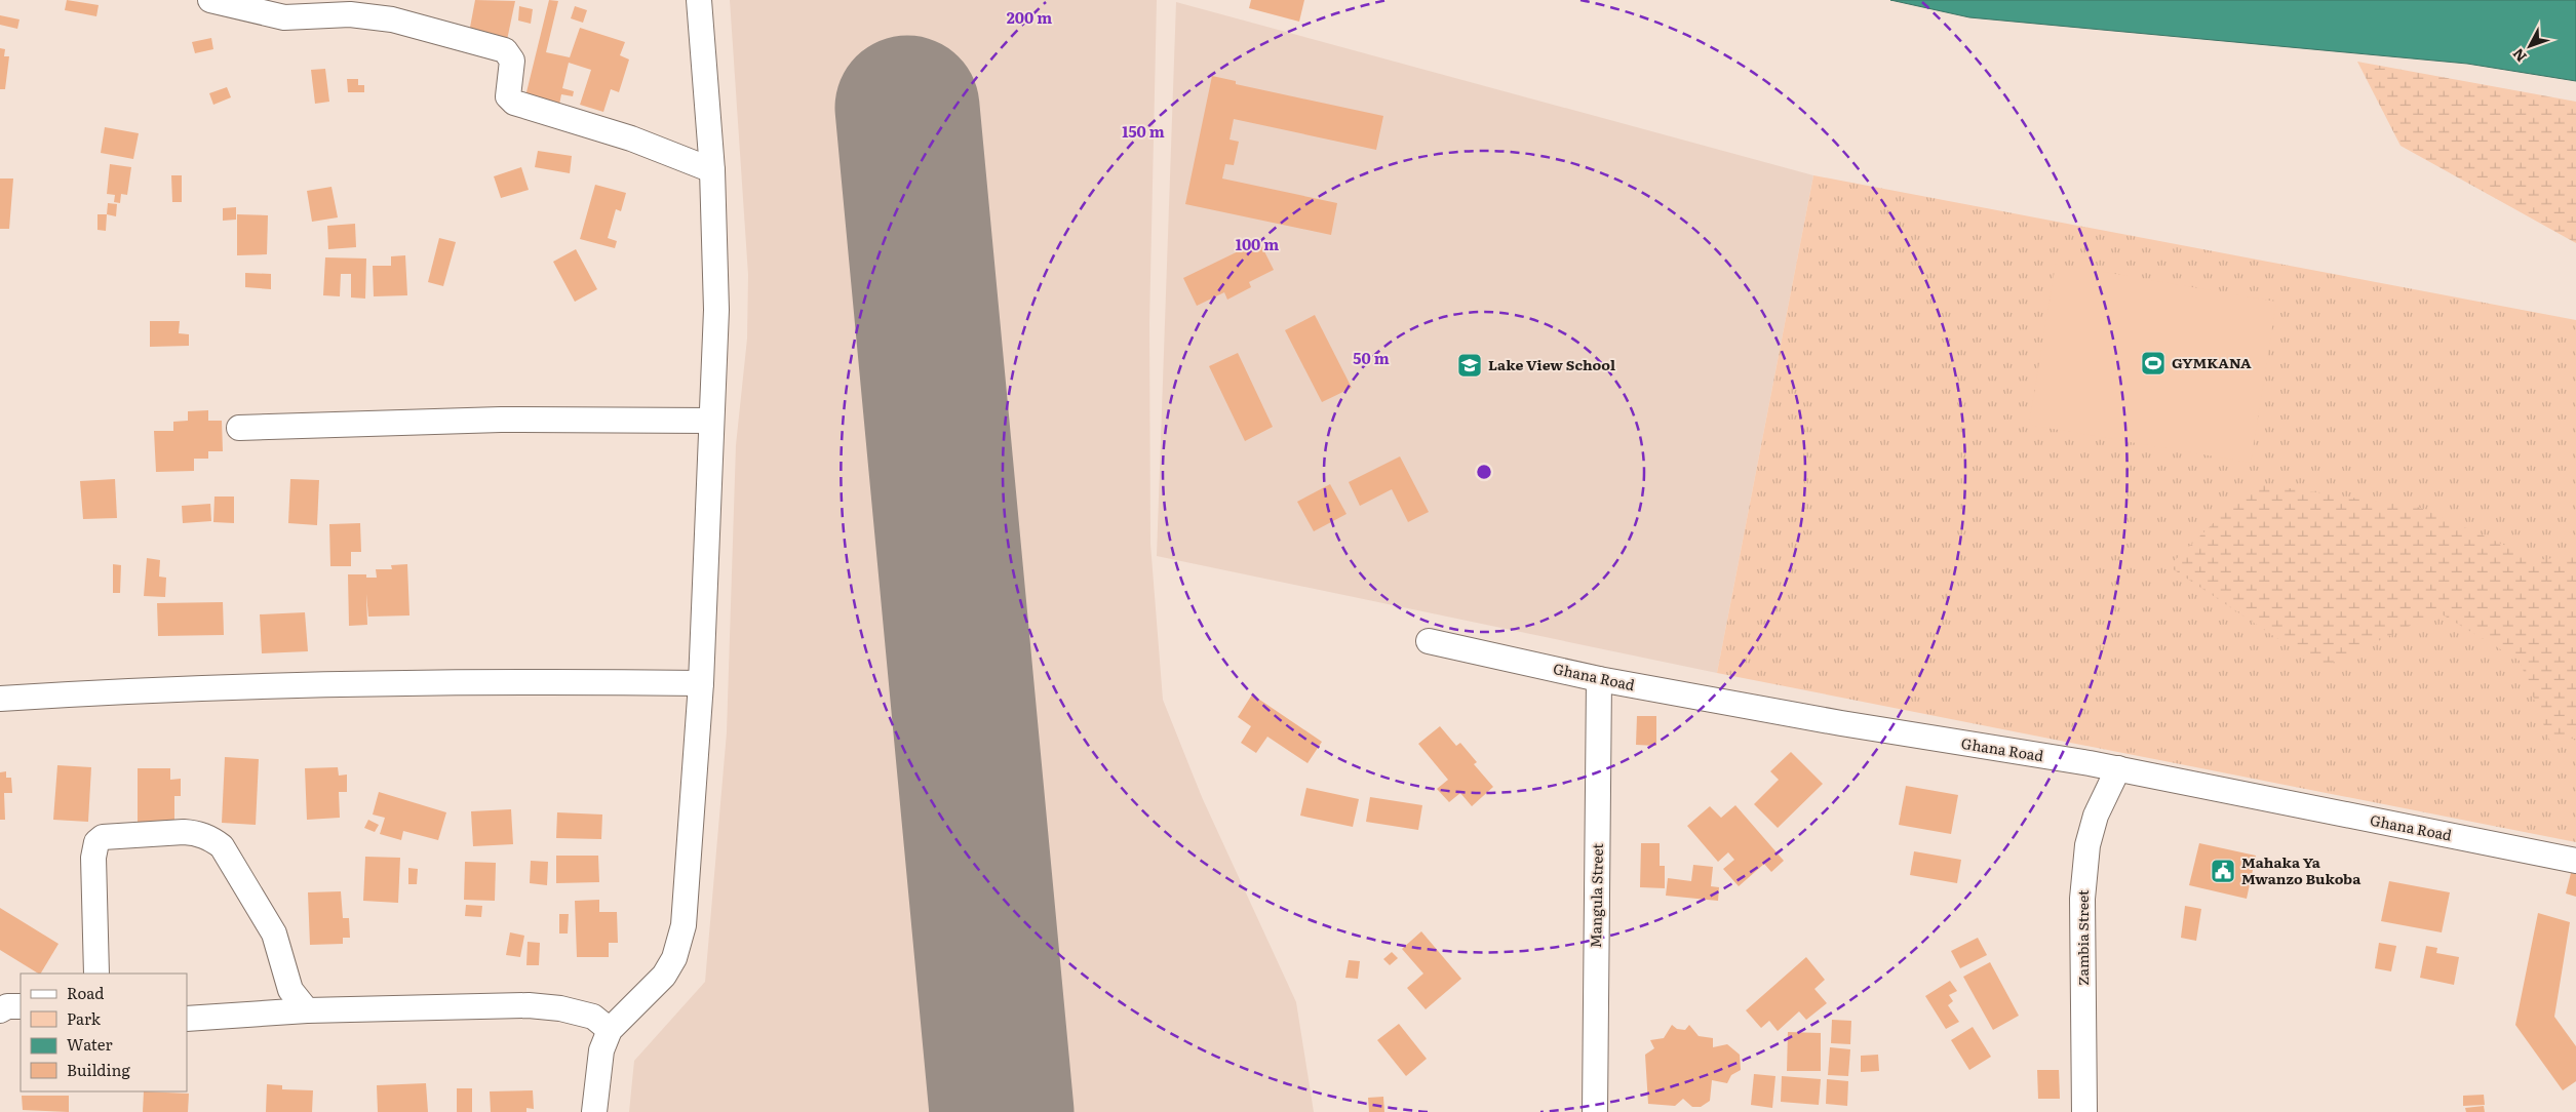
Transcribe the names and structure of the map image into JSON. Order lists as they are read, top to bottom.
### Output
{
  "streets": {
    "street": ["Ghana Road", "Mangula Street", "Zambia Street"]
  },
  "crossings": [
    ["Ghana Road", "Mangula Street"],
    ["Ghana Road", "Zambia Street"]
  ],
  "places": {
    "sports": ["GYMKANA"],
    "school or university": ["Lake View School"],
    "public building": ["Mahaka Ya Mwanzo Bukoba"]
  },
  "legend": [
    "Road",
    "Park",
    "Water",
    "Building"
  ],
  "north": "bottom left",
  "rings": [
    "200 m",
    "150 m",
    "100 m",
    "50 m"
  ]
}
